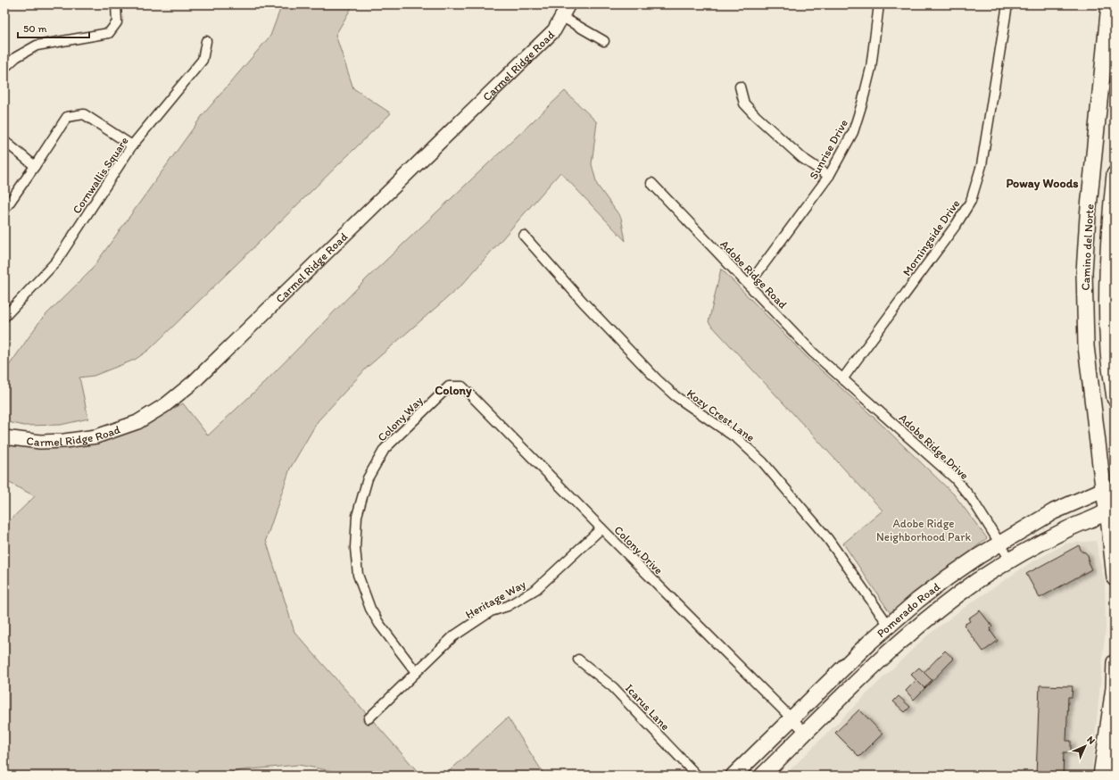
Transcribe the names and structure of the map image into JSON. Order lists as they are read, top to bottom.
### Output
{
  "streets": {
    "main road": ["Camino del Norte", "Pomerado Road"],
    "street": [
      "Carmel Ridge Road",
      "Sunrise Drive",
      "Cornwallis Square",
      "Morningside Drive",
      "Adobe Ridge Road",
      "Kozy Crest Lane",
      "Colony Way",
      "Adobe Ridge Drive",
      "Colony Drive",
      "Heritage Way",
      "Icarus Lane"
    ]
  },
  "crossings": [
    ["Sunrise Drive", "Adobe Ridge Road"],
    ["Morningside Drive", "Adobe Ridge Road"],
    ["Morningside Drive", "Adobe Ridge Drive"],
    ["Camino del Norte", "Pomerado Road"],
    ["Adobe Ridge Road", "Adobe Ridge Drive"],
    ["Kozy Crest Lane", "Pomerado Road"],
    ["Colony Way", "Colony Drive"],
    ["Colony Way", "Heritage Way"],
    ["Adobe Ridge Drive", "Pomerado Road"],
    ["Colony Drive", "Heritage Way"],
    ["Colony Drive", "Pomerado Road"]
  ],
  "districts": ["Poway Woods", "Colony"],
  "parks": ["Adobe Ridge Neighborhood Park"],
  "scale_bar": "50 m",
  "north": "top right"
}
